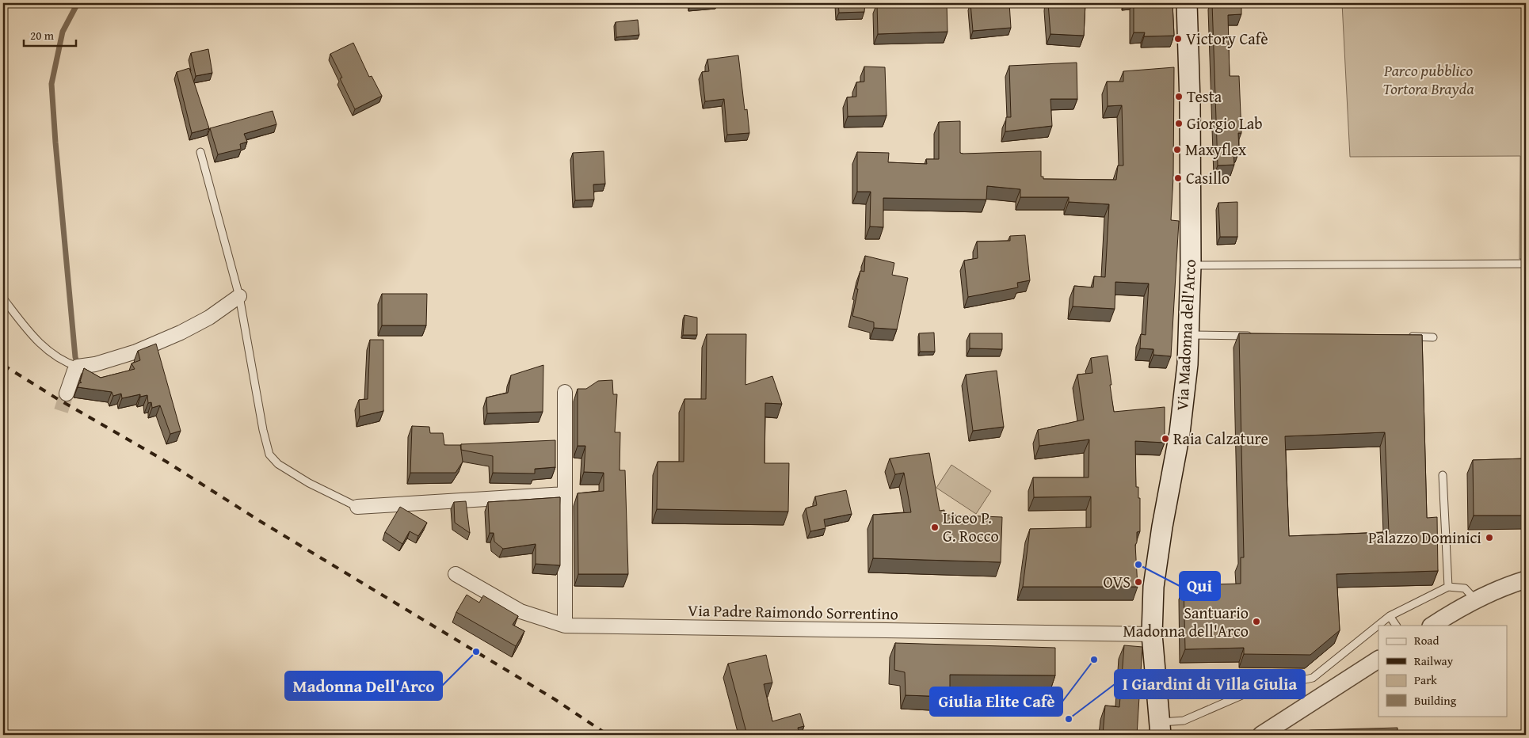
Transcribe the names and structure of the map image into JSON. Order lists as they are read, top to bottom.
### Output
{
  "streets": {
    "main road": ["Via Madonna dell'Arco"],
    "street": ["Via Padre Raimondo Sorrentino"]
  },
  "crossings": [
    ["Via Madonna dell'Arco", "Via Padre Raimondo Sorrentino"]
  ],
  "parks": ["Parco pubblico Tortora Brayda"],
  "places": [
    "Victory Cafè",
    "Testa",
    "Giorgio Lab",
    "Maxyflex",
    "Casillo",
    "Raia Calzature",
    "Liceo P. G. Rocco",
    "Palazzo Dominici",
    "Qui",
    "OVS",
    "Santuario Madonna dell'Arco",
    "Madonna Dell'Arco",
    "Giulia Elite Cafè",
    "I Giardini di Villa Giulia"
  ],
  "legend": [
    "Road",
    "Railway",
    "Park",
    "Building"
  ],
  "scale_bar": "20 m"
}
